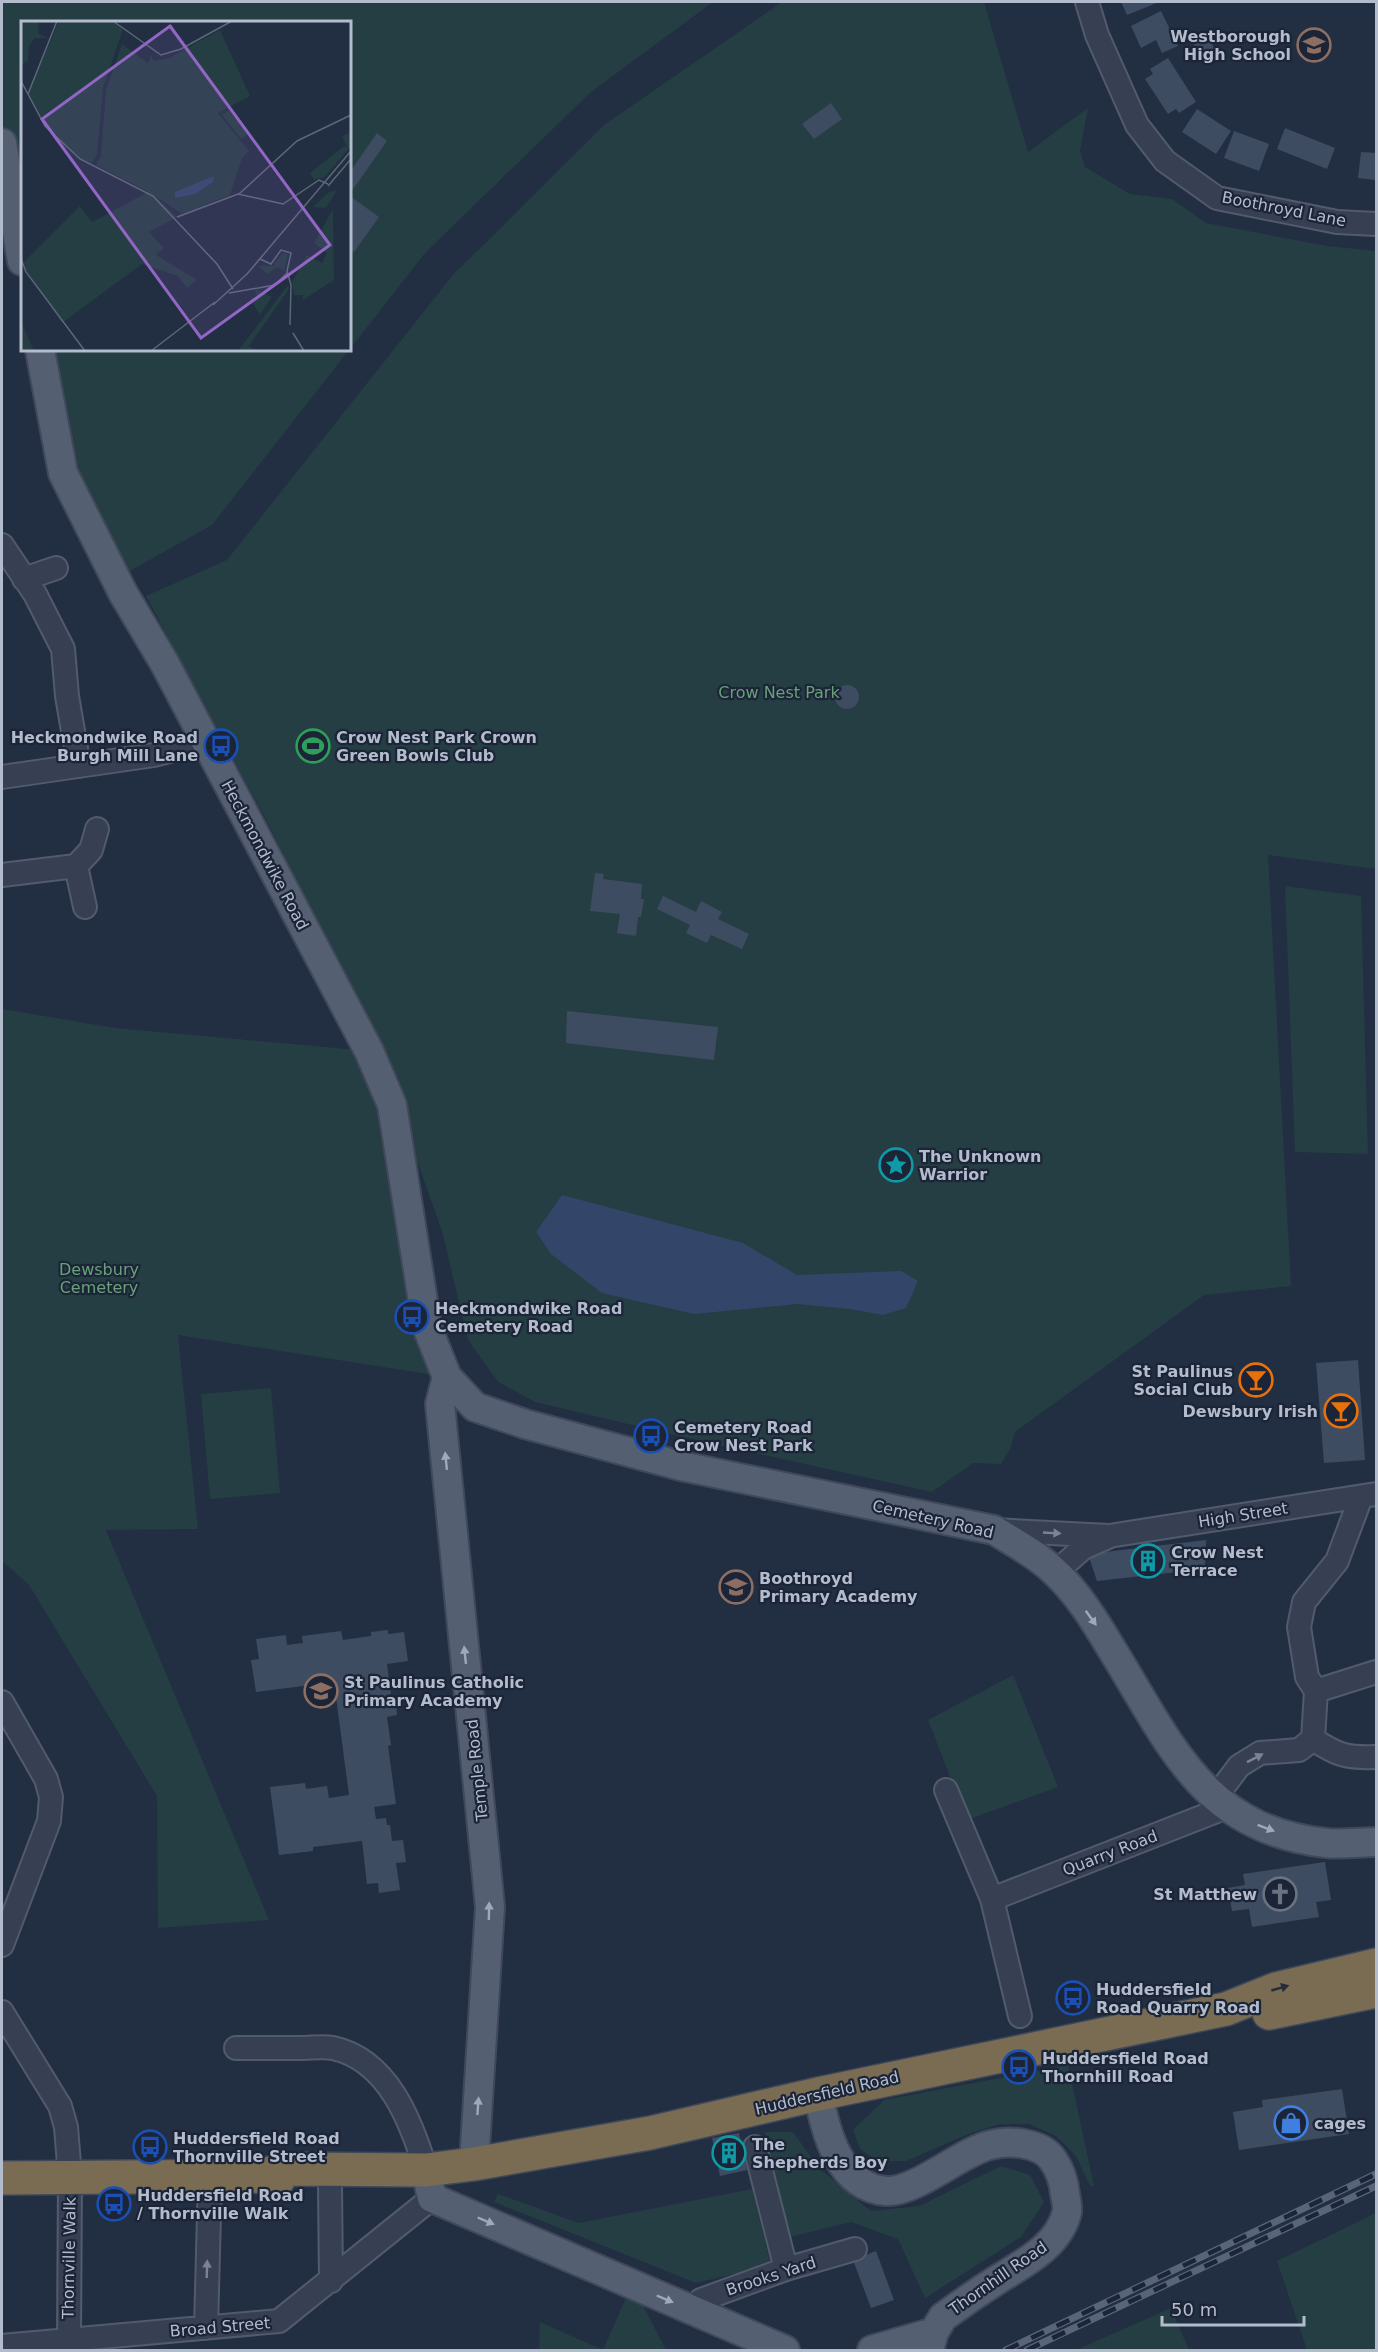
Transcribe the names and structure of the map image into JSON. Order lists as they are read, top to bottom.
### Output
{
  "streets": {
    "highway": ["Huddersfield Road"],
    "main road": [
      "Heckmondwike Road",
      "Cemetery Road",
      "Temple Road",
      "Thornhill Road"
    ],
    "street": [
      "Boothroyd Lane",
      "High Street",
      "Quarry Road",
      "Thornville Walk",
      "Brooks Yard",
      "Broad Street"
    ]
  },
  "crossings": [
    ["Heckmondwike Road", "Cemetery Road"],
    ["Heckmondwike Road", "Temple Road"],
    ["High Street", "Cemetery Road"],
    ["Cemetery Road", "Temple Road"],
    ["Cemetery Road", "Quarry Road"],
    ["Temple Road", "Huddersfield Road"],
    ["Huddersfield Road", "Thornville Walk"],
    ["Huddersfield Road", "Thornhill Road"],
    ["Huddersfield Road", "Broad Street"],
    ["Thornville Walk", "Broad Street"]
  ],
  "one_way": ["Cemetery Road", "Temple Road"],
  "parks": ["Crow Nest Park", "Dewsbury Cemetery"],
  "places": {
    "school or university": ["Westborough High School", "Boothroyd Primary Academy", "St Paulinus Catholic Primary Academy"],
    "bus stop": [
      "Heckmondwike Road Burgh Mill Lane",
      "Heckmondwike Road Cemetery Road",
      "Cemetery Road Crow Nest Park",
      "Huddersfield Road Quarry Road",
      "Huddersfield Road Thornhill Road",
      "Huddersfield Road Thornville Street",
      "Huddersfield Road / Thornville Walk"
    ],
    "sports": ["Crow Nest Park Crown Green Bowls Club"],
    "place": ["The Unknown Warrior"],
    "bar": ["St Paulinus Social Club", "Dewsbury Irish"],
    "building": ["Crow Nest Terrace", "The Shepherds Boy"],
    "church": ["St Matthew"],
    "shop": ["cages"]
  },
  "scale_bar": "50 m"
}
